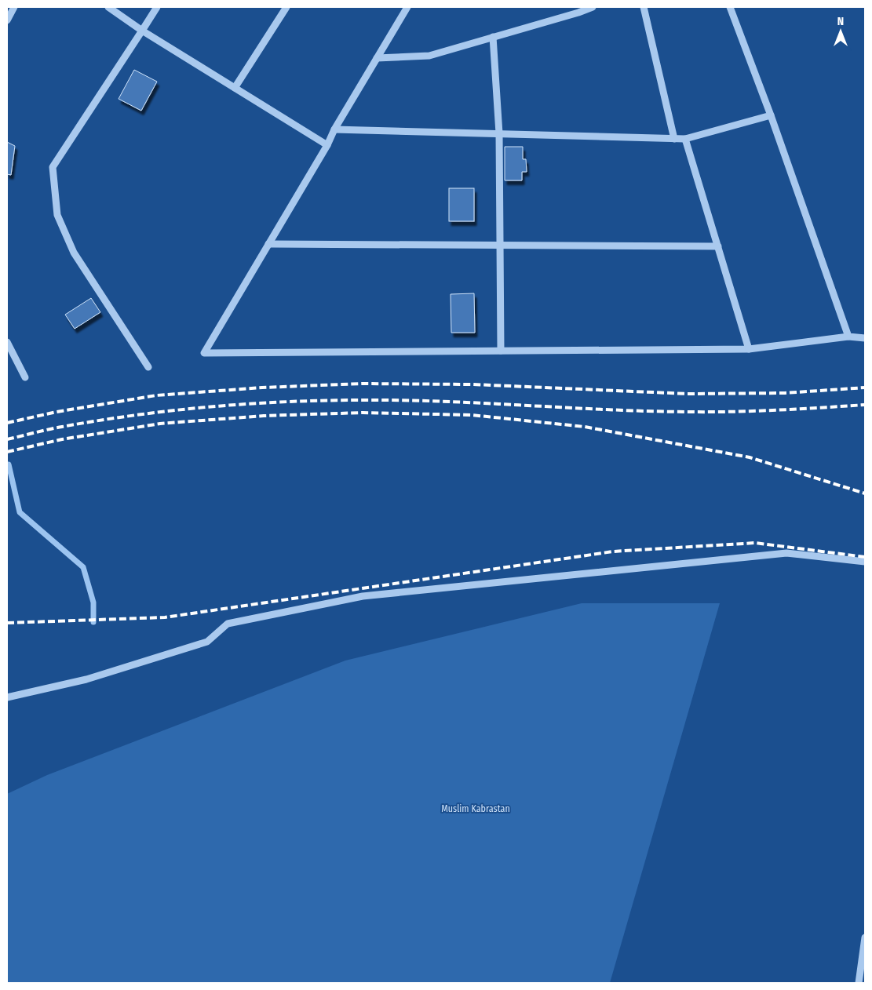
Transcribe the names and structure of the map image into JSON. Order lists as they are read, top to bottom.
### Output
{
  "parks": ["Muslim Kabrastan"],
  "north": "top"
}
